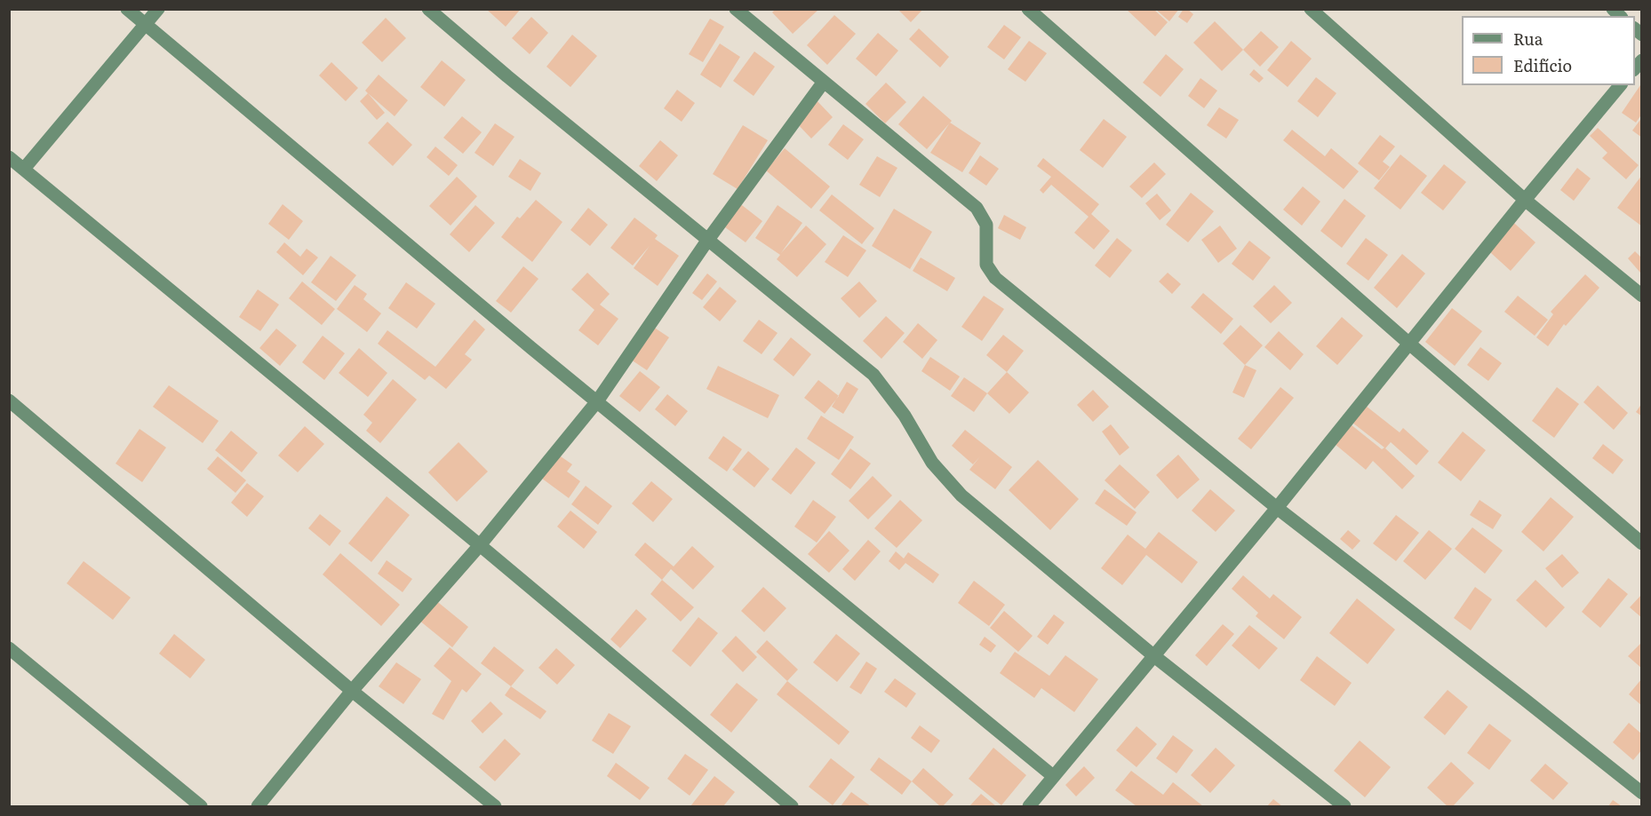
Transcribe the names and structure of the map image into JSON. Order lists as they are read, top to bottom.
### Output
{
  "legend": ["Rua", "Edifício"]
}
